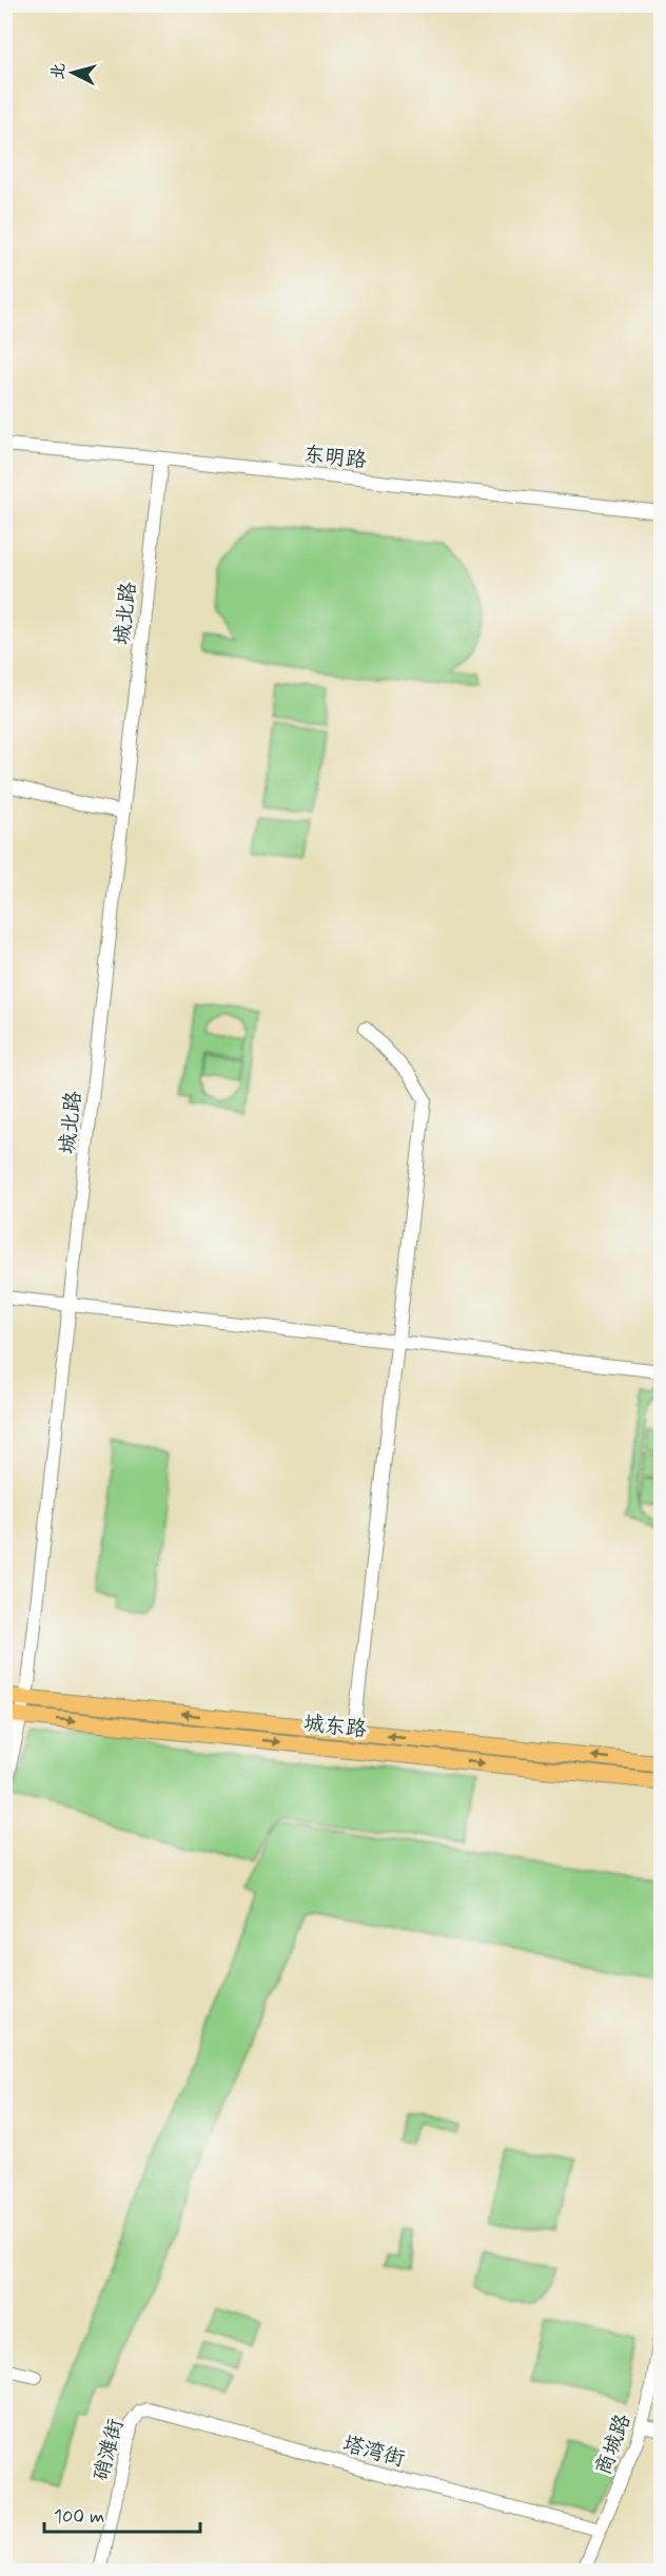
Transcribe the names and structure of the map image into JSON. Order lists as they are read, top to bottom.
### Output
{
  "streets": {
    "main road": ["城东路"],
    "street": [
      "东明路",
      "城北路",
      "商城路",
      "硝滩街",
      "塔湾街"
    ]
  },
  "crossings": [
    ["东明路", "城北路"],
    ["城北路", "城东路"],
    ["商城路", "塔湾街"],
    ["硝滩街", "塔湾街"]
  ],
  "scale_bar": "100 m",
  "north": "left"
}
